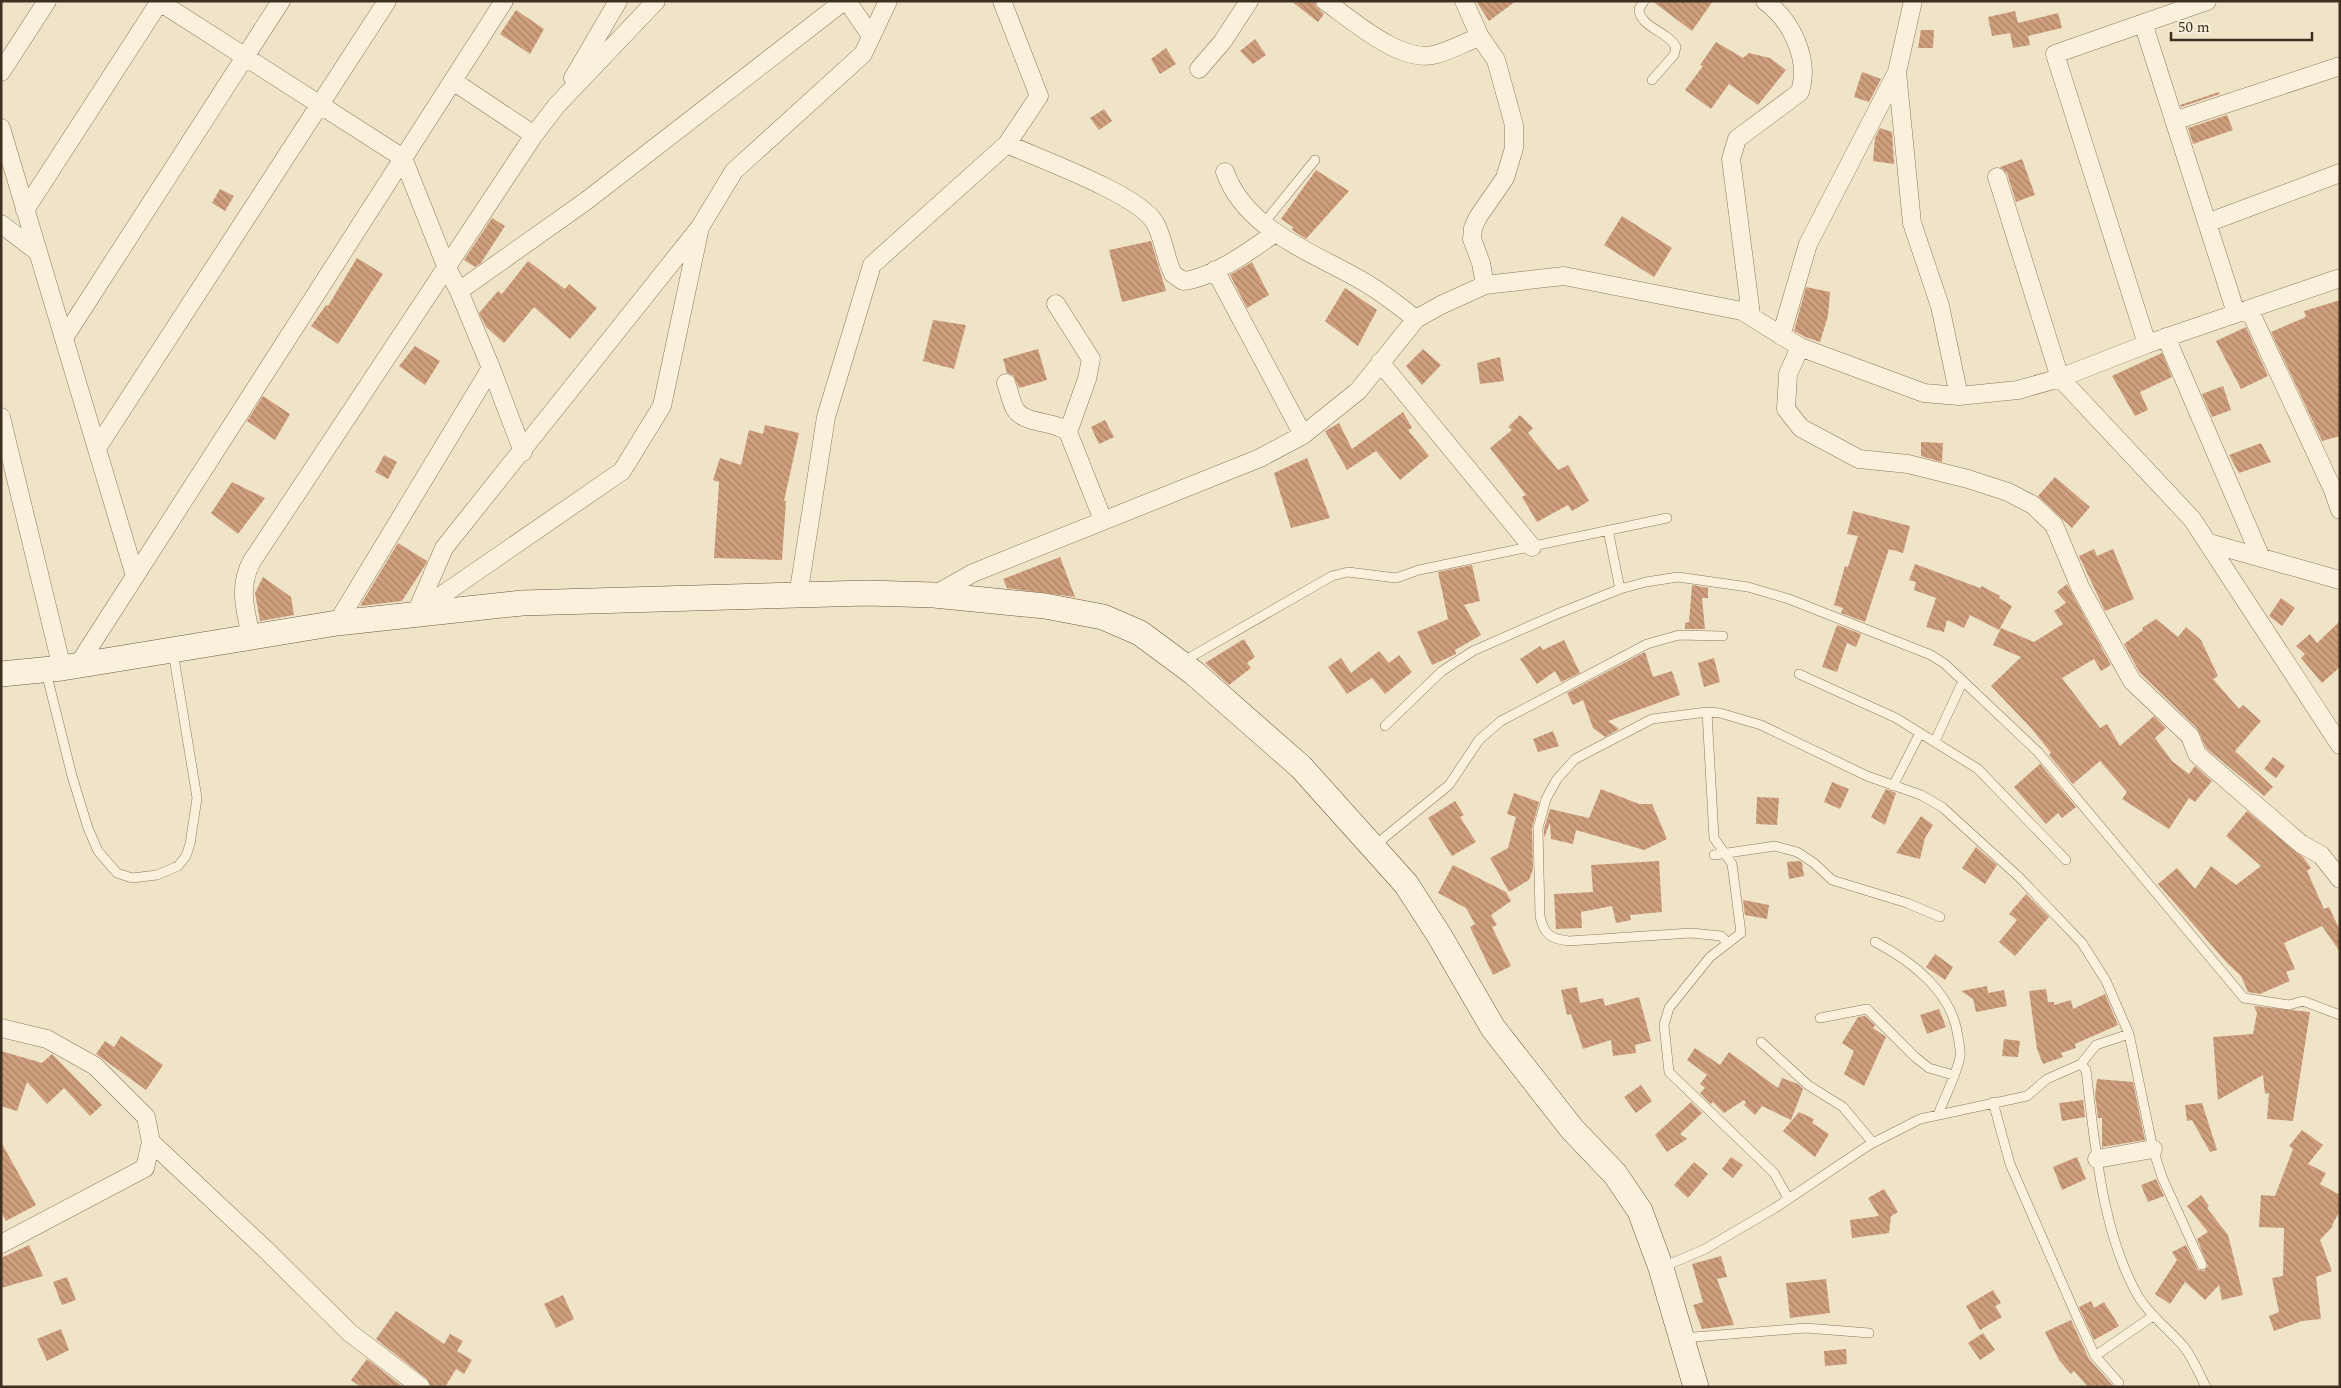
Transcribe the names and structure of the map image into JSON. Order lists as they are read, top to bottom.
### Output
{
  "scale_bar": "50 m"
}
